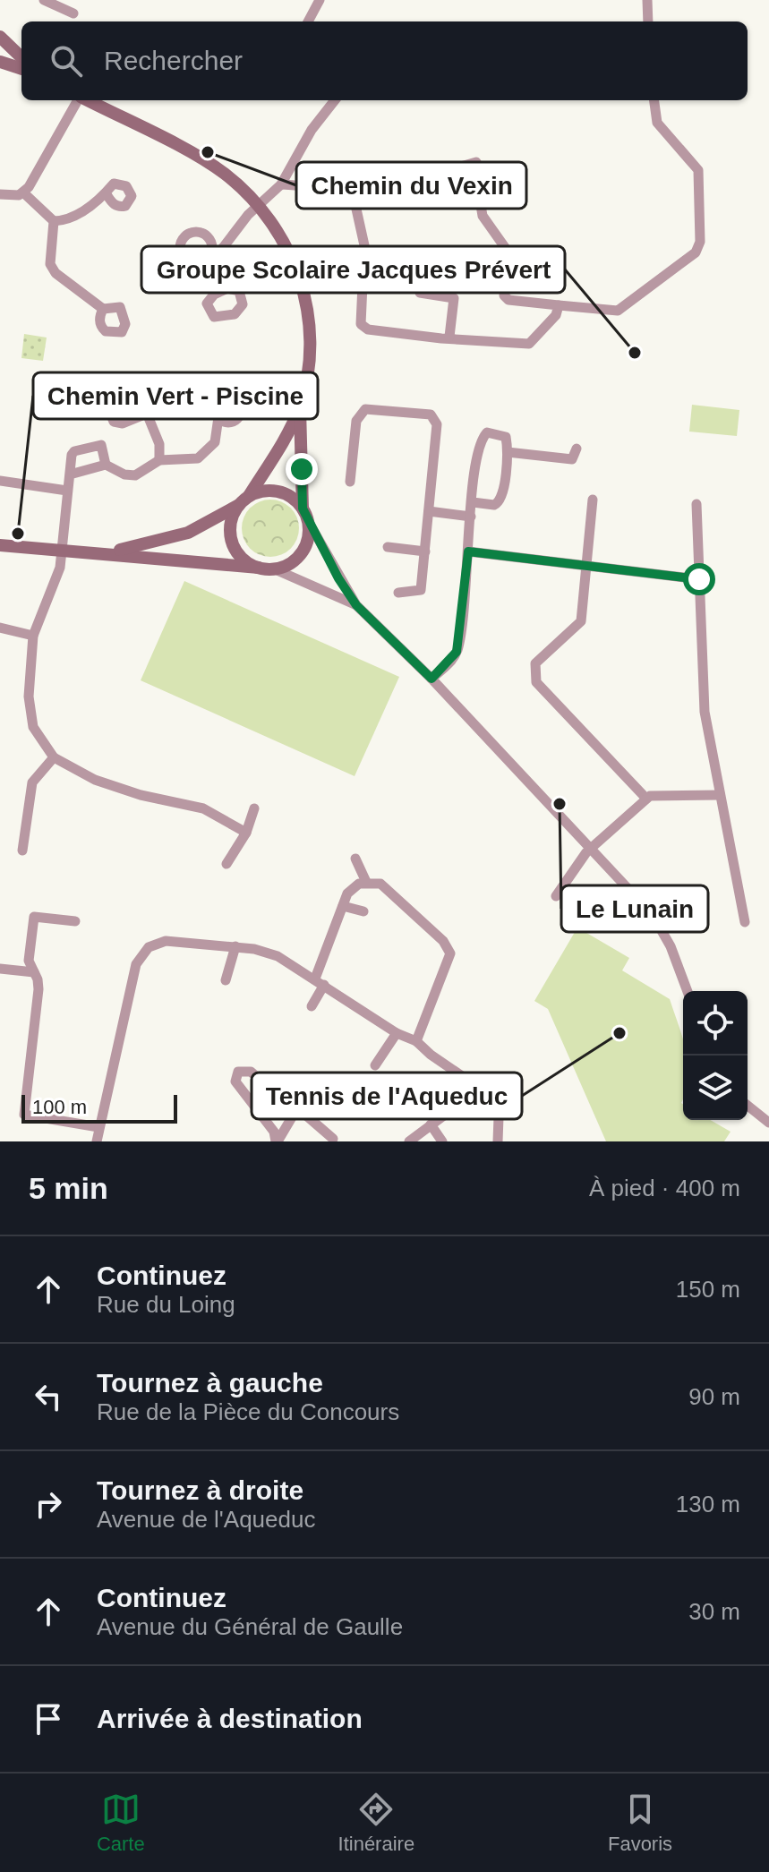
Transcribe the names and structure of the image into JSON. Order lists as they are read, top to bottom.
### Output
{
  "places": [
    "Chemin du Vexin",
    "Groupe Scolaire Jacques Prévert",
    "Chemin Vert - Piscine",
    "Le Lunain",
    "Tennis de l'Aqueduc"
  ],
  "scale_bar": "100 m",
  "page": {
    "search": "Rechercher",
    "scale": "100 m",
    "heading": ["5 min", "À pied · 400 m"],
    "list": [
      ["Continuez", "Rue du Loing", "150 m"],
      ["Tournez à gauche", "Rue de la Pièce du Concours", "90 m"],
      ["Tournez à droite", "Avenue de l'Aqueduc", "130 m"],
      ["Continuez", "Avenue du Général de Gaulle", "30 m"],
      "Arrivée à destination"
    ],
    "nav": ["Carte", "Itinéraire", "Favoris"]
  }
}
